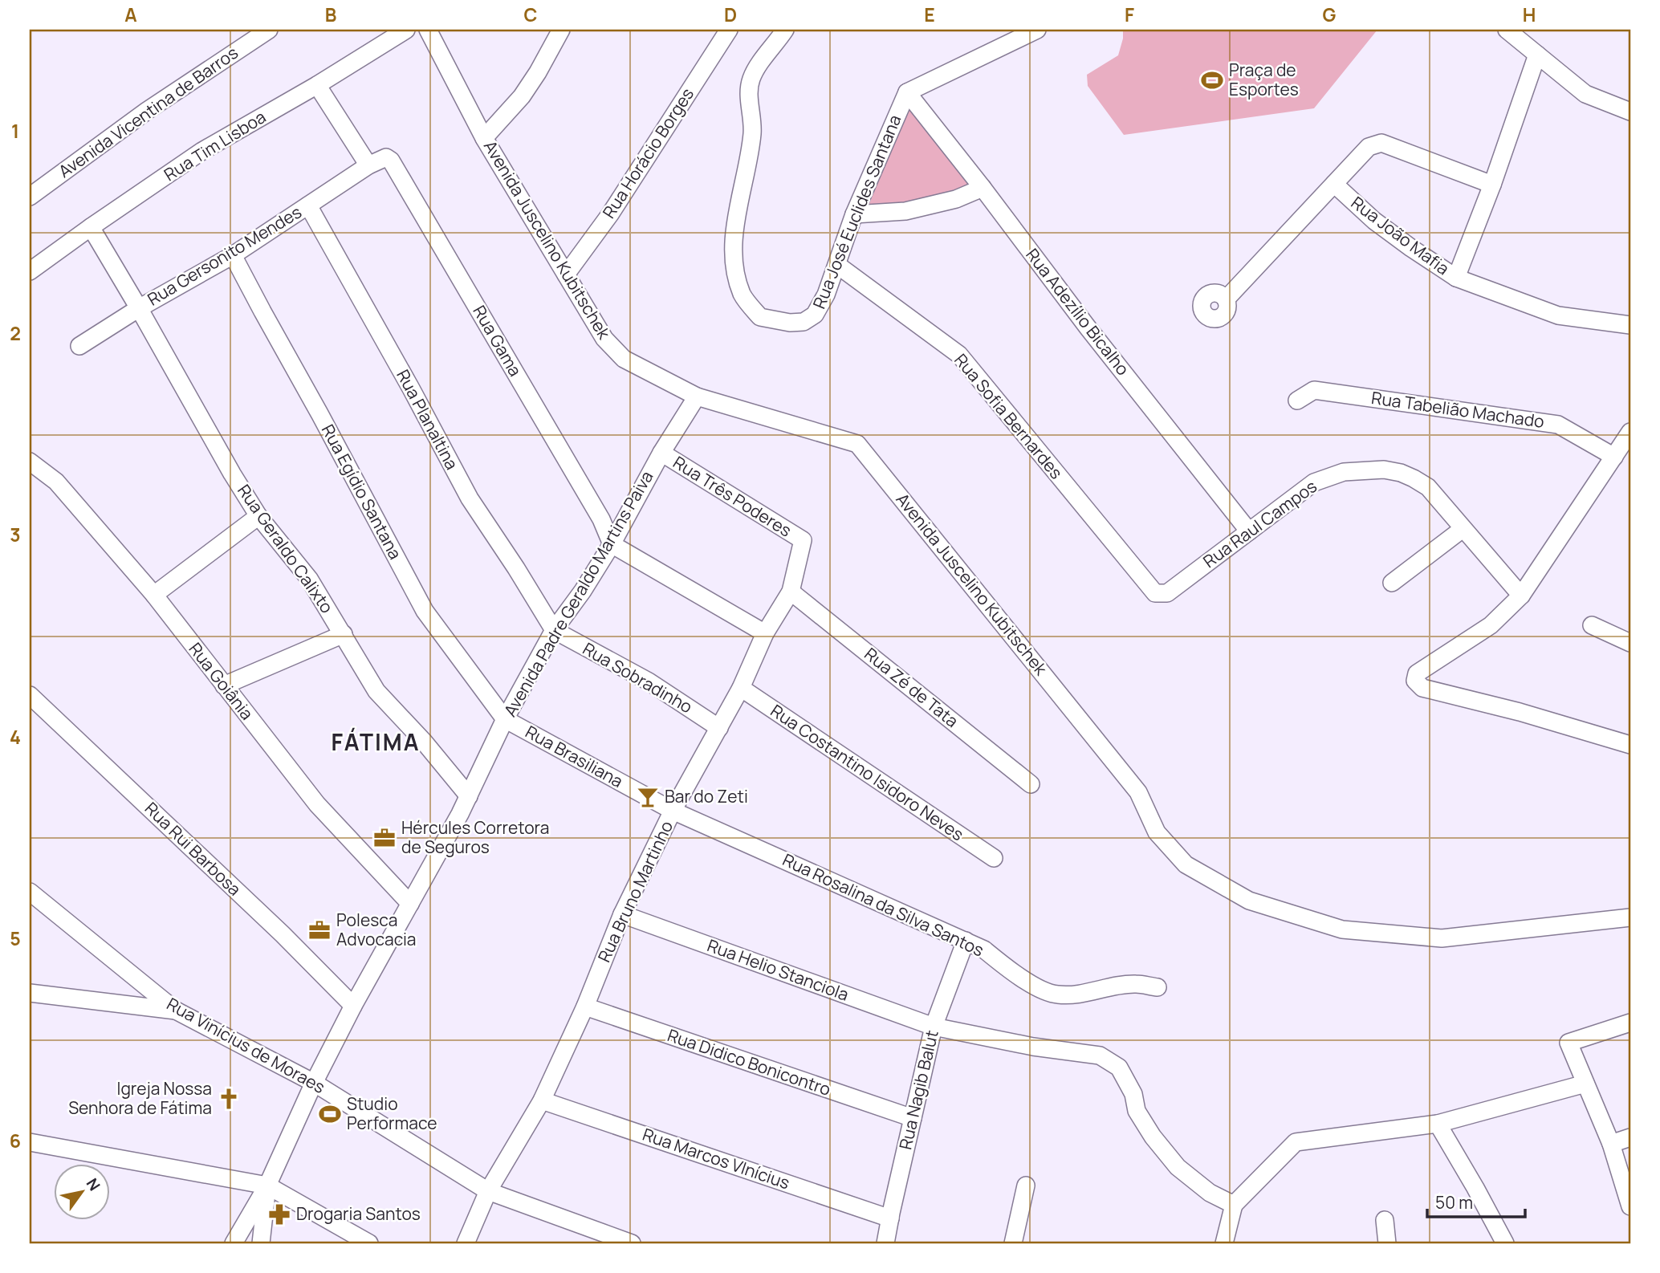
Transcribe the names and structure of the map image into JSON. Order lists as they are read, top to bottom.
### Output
{
  "streets": {
    "street": [
      "Avenida Vicentina de Barros",
      "Rua Tim Lisboa",
      "Rua Horácio Borges",
      "Rua José Euclides Santana",
      "Rua João Mafia",
      "Avenida Juscelino Kubitschek",
      "Rua Gersonito Mendes",
      "Rua Adezílio Bicalho",
      "Rua Gama",
      "Rua Tabelião Machado",
      "Rua Sofia Bernardes",
      "Rua Planaltina",
      "Rua Egídio Santana",
      "Rua Três Poderes",
      "Rua Raul Campos",
      "Rua Geraldo Calixto",
      "Avenida Padre Geraldo Martins Paiva",
      "Rua Sobradinho",
      "Rua Goiânia",
      "Rua Zé de Tata",
      "Rua Brasiliana",
      "Rua Costantino Isidoro Neves",
      "Rua Rui Barbosa",
      "Rua Bruno Martinho",
      "Rua Rosalina da Silva Santos",
      "Rua Helio Stanciola",
      "Rua Vinícius de Moraes",
      "Rua Didico Bonicontro",
      "Rua Nagib Balut",
      "Rua Marcos VInícius"
    ]
  },
  "crossings": [
    ["Rua Tim Lisboa", "Rua Geraldo Calixto"],
    ["Rua Horácio Borges", "Avenida Juscelino Kubitschek"],
    ["Rua José Euclides Santana", "Rua Adezílio Bicalho"],
    ["Rua José Euclides Santana", "Rua Sofia Bernardes"],
    ["Avenida Juscelino Kubitschek", "Avenida Padre Geraldo Martins Paiva"],
    ["Rua Gersonito Mendes", "Rua Gama"],
    ["Rua Gersonito Mendes", "Rua Planaltina"],
    ["Rua Gersonito Mendes", "Rua Egídio Santana"],
    ["Rua Gersonito Mendes", "Rua Geraldo Calixto"],
    ["Rua Adezílio Bicalho", "Rua Raul Campos"],
    ["Rua Gama", "Avenida Padre Geraldo Martins Paiva"],
    ["Rua Sofia Bernardes", "Rua Raul Campos"],
    ["Rua Planaltina", "Avenida Padre Geraldo Martins Paiva"],
    ["Rua Planaltina", "Rua Sobradinho"],
    ["Rua Egídio Santana", "Avenida Padre Geraldo Martins Paiva"],
    ["Rua Egídio Santana", "Rua Brasiliana"],
    ["Rua Três Poderes", "Avenida Padre Geraldo Martins Paiva"],
    ["Rua Três Poderes", "Rua Bruno Martinho"],
    ["Rua Geraldo Calixto", "Avenida Padre Geraldo Martins Paiva"],
    ["Avenida Padre Geraldo Martins Paiva", "Rua Sobradinho"],
    ["Avenida Padre Geraldo Martins Paiva", "Rua Goiânia"],
    ["Avenida Padre Geraldo Martins Paiva", "Rua Brasiliana"],
    ["Avenida Padre Geraldo Martins Paiva", "Rua Rui Barbosa"],
    ["Avenida Padre Geraldo Martins Paiva", "Rua Vinícius de Moraes"],
    ["Rua Sobradinho", "Rua Bruno Martinho"],
    ["Rua Zé de Tata", "Rua Bruno Martinho"],
    ["Rua Brasiliana", "Rua Bruno Martinho"],
    ["Rua Brasiliana", "Rua Rosalina da Silva Santos"],
    ["Rua Costantino Isidoro Neves", "Rua Bruno Martinho"],
    ["Rua Bruno Martinho", "Rua Rosalina da Silva Santos"],
    ["Rua Bruno Martinho", "Rua Helio Stanciola"],
    ["Rua Bruno Martinho", "Rua Vinícius de Moraes"],
    ["Rua Bruno Martinho", "Rua Didico Bonicontro"],
    ["Rua Bruno Martinho", "Rua Marcos VInícius"],
    ["Rua Rosalina da Silva Santos", "Rua Nagib Balut"],
    ["Rua Helio Stanciola", "Rua Nagib Balut"],
    ["Rua Didico Bonicontro", "Rua Nagib Balut"],
    ["Rua Nagib Balut", "Rua Marcos VInícius"]
  ],
  "districts": ["FÁTIMA"],
  "places": {
    "sports": ["Praça de Esportes", "Studio Performace"],
    "bar": ["Bar do Zeti"],
    "office": ["Hércules Corretora de Seguros", "Polesca Advocacia"],
    "church": ["Igreja Nossa Senhora de Fátima"],
    "pharmacy": ["Drogaria Santos"]
  },
  "scale_bar": "50 m",
  "north": "top right",
  "grid": {
    "columns": [
      "A",
      "B",
      "C",
      "D",
      "E",
      "F",
      "G",
      "H"
    ],
    "rows": [
      "1",
      "2",
      "3",
      "4",
      "5",
      "6"
    ]
  }
}
